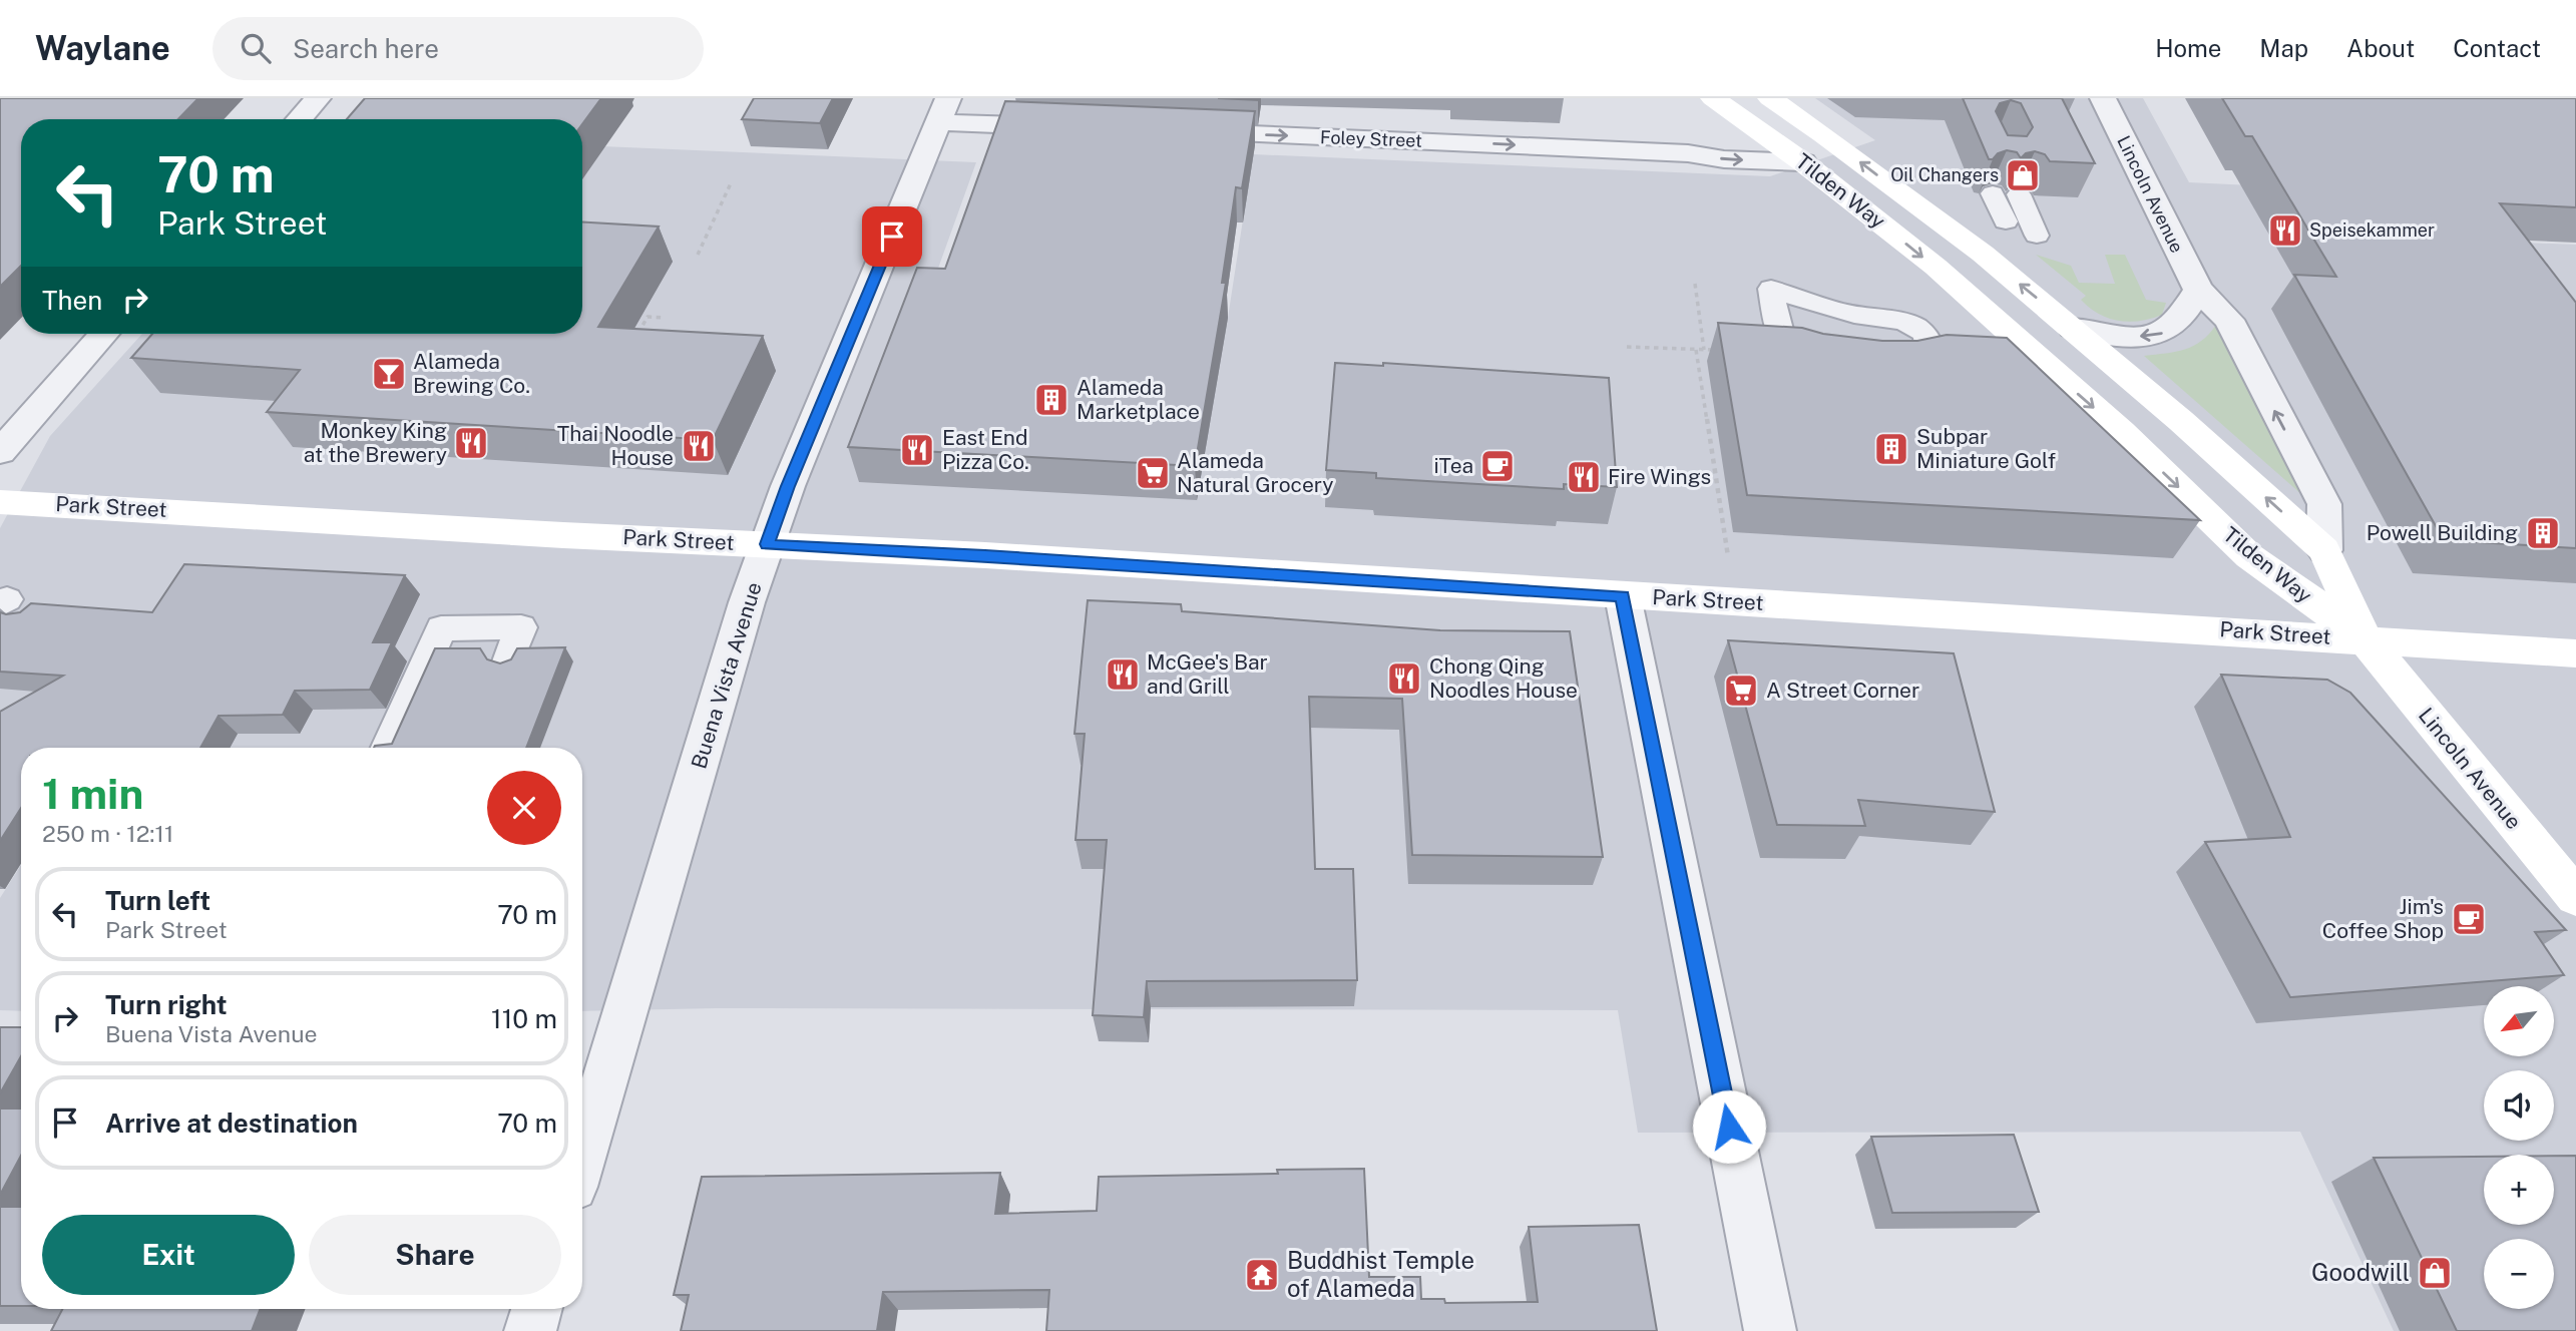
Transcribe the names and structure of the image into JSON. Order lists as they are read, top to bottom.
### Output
{
  "streets": {
    "main road": ["Tilden Way", "Lincoln Avenue", "Park Street"],
    "street": ["Foley Street", "Buena Vista Avenue"]
  },
  "crossings": [
    ["Foley Street", "Tilden Way"],
    ["Tilden Way", "Lincoln Avenue"],
    ["Tilden Way", "Park Street"],
    ["Lincoln Avenue", "Park Street"],
    ["Park Street", "Buena Vista Avenue"]
  ],
  "one_way": ["Foley Street"],
  "places": {
    "shop": ["Oil Changers", "Goodwill"],
    "restaurant": [
      "Speisekammer",
      "Monkey King at the Brewery",
      "Thai Noodle House",
      "East End Pizza Co.",
      "Fire Wings",
      "McGee's Bar and Grill",
      "Chong Qing Noodles House"
    ],
    "bar": ["Alameda Brewing Co."],
    "building": ["Alameda Marketplace", "Subpar Miniature Golf", "Powell Building"],
    "cafe": ["iTea", "Jim's Coffee Shop"],
    "supermarket": ["Alameda Natural Grocery", "A Street Corner"],
    "temple": ["Buddhist Temple of Alameda"]
  },
  "north": "bottom left",
  "page": {
    "header": "Waylane",
    "search": "Search here",
    "nav": [
      "Home",
      "Map",
      "About",
      "Contact"
    ],
    "turn": ["70 m", "Park Street"],
    "then": "Then",
    "heading": ["1 min", "250 m · 12:11"],
    "list": [
      {
        "name": "Turn left",
        "note": "Park Street",
        "value": "70 m"
      },
      {
        "name": "Turn right",
        "note": "Buena Vista Avenue",
        "value": "110 m"
      },
      {
        "name": "Arrive at destination",
        "value": "70 m"
      }
    ],
    "map_buttons": ["+", "−"],
    "buttons": ["Exit", "Share"]
  }
}
